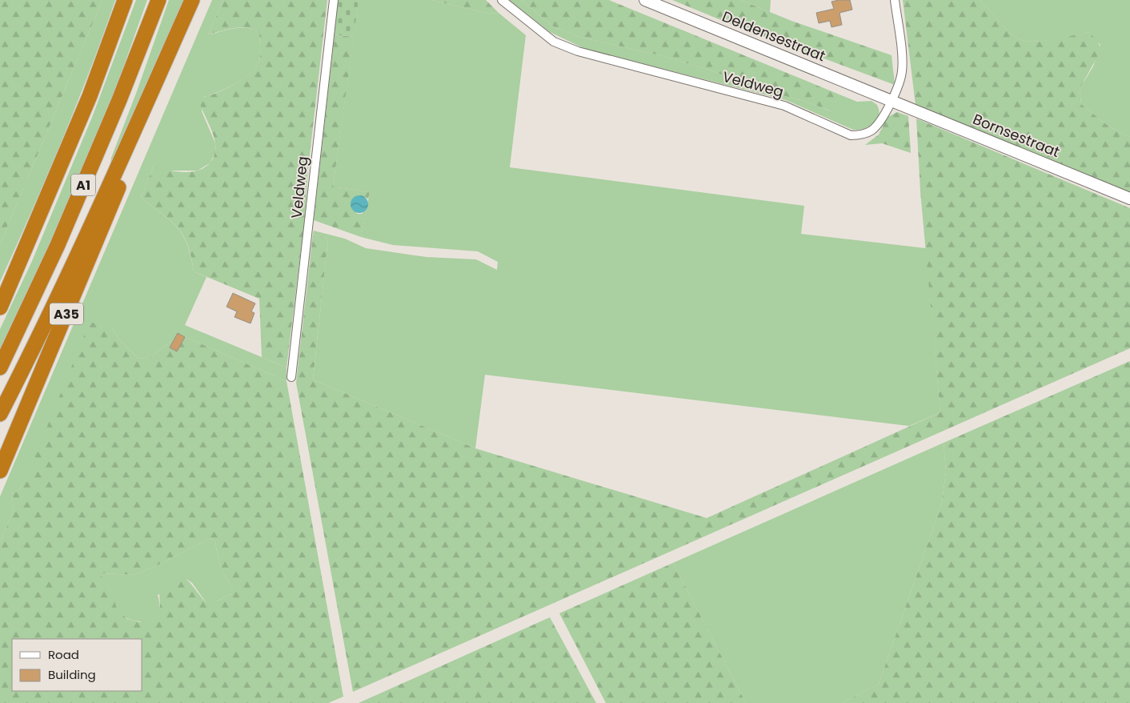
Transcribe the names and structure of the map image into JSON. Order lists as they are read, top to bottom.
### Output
{
  "streets": {
    "highway": ["A1", "A35"],
    "street": ["Deldensestraat", "Veldweg", "Bornsestraat"]
  },
  "crossings": [
    ["Deldensestraat", "Veldweg"],
    ["Deldensestraat", "Bornsestraat"],
    ["Veldweg", "Bornsestraat"]
  ],
  "legend": ["Road", "Building"]
}
